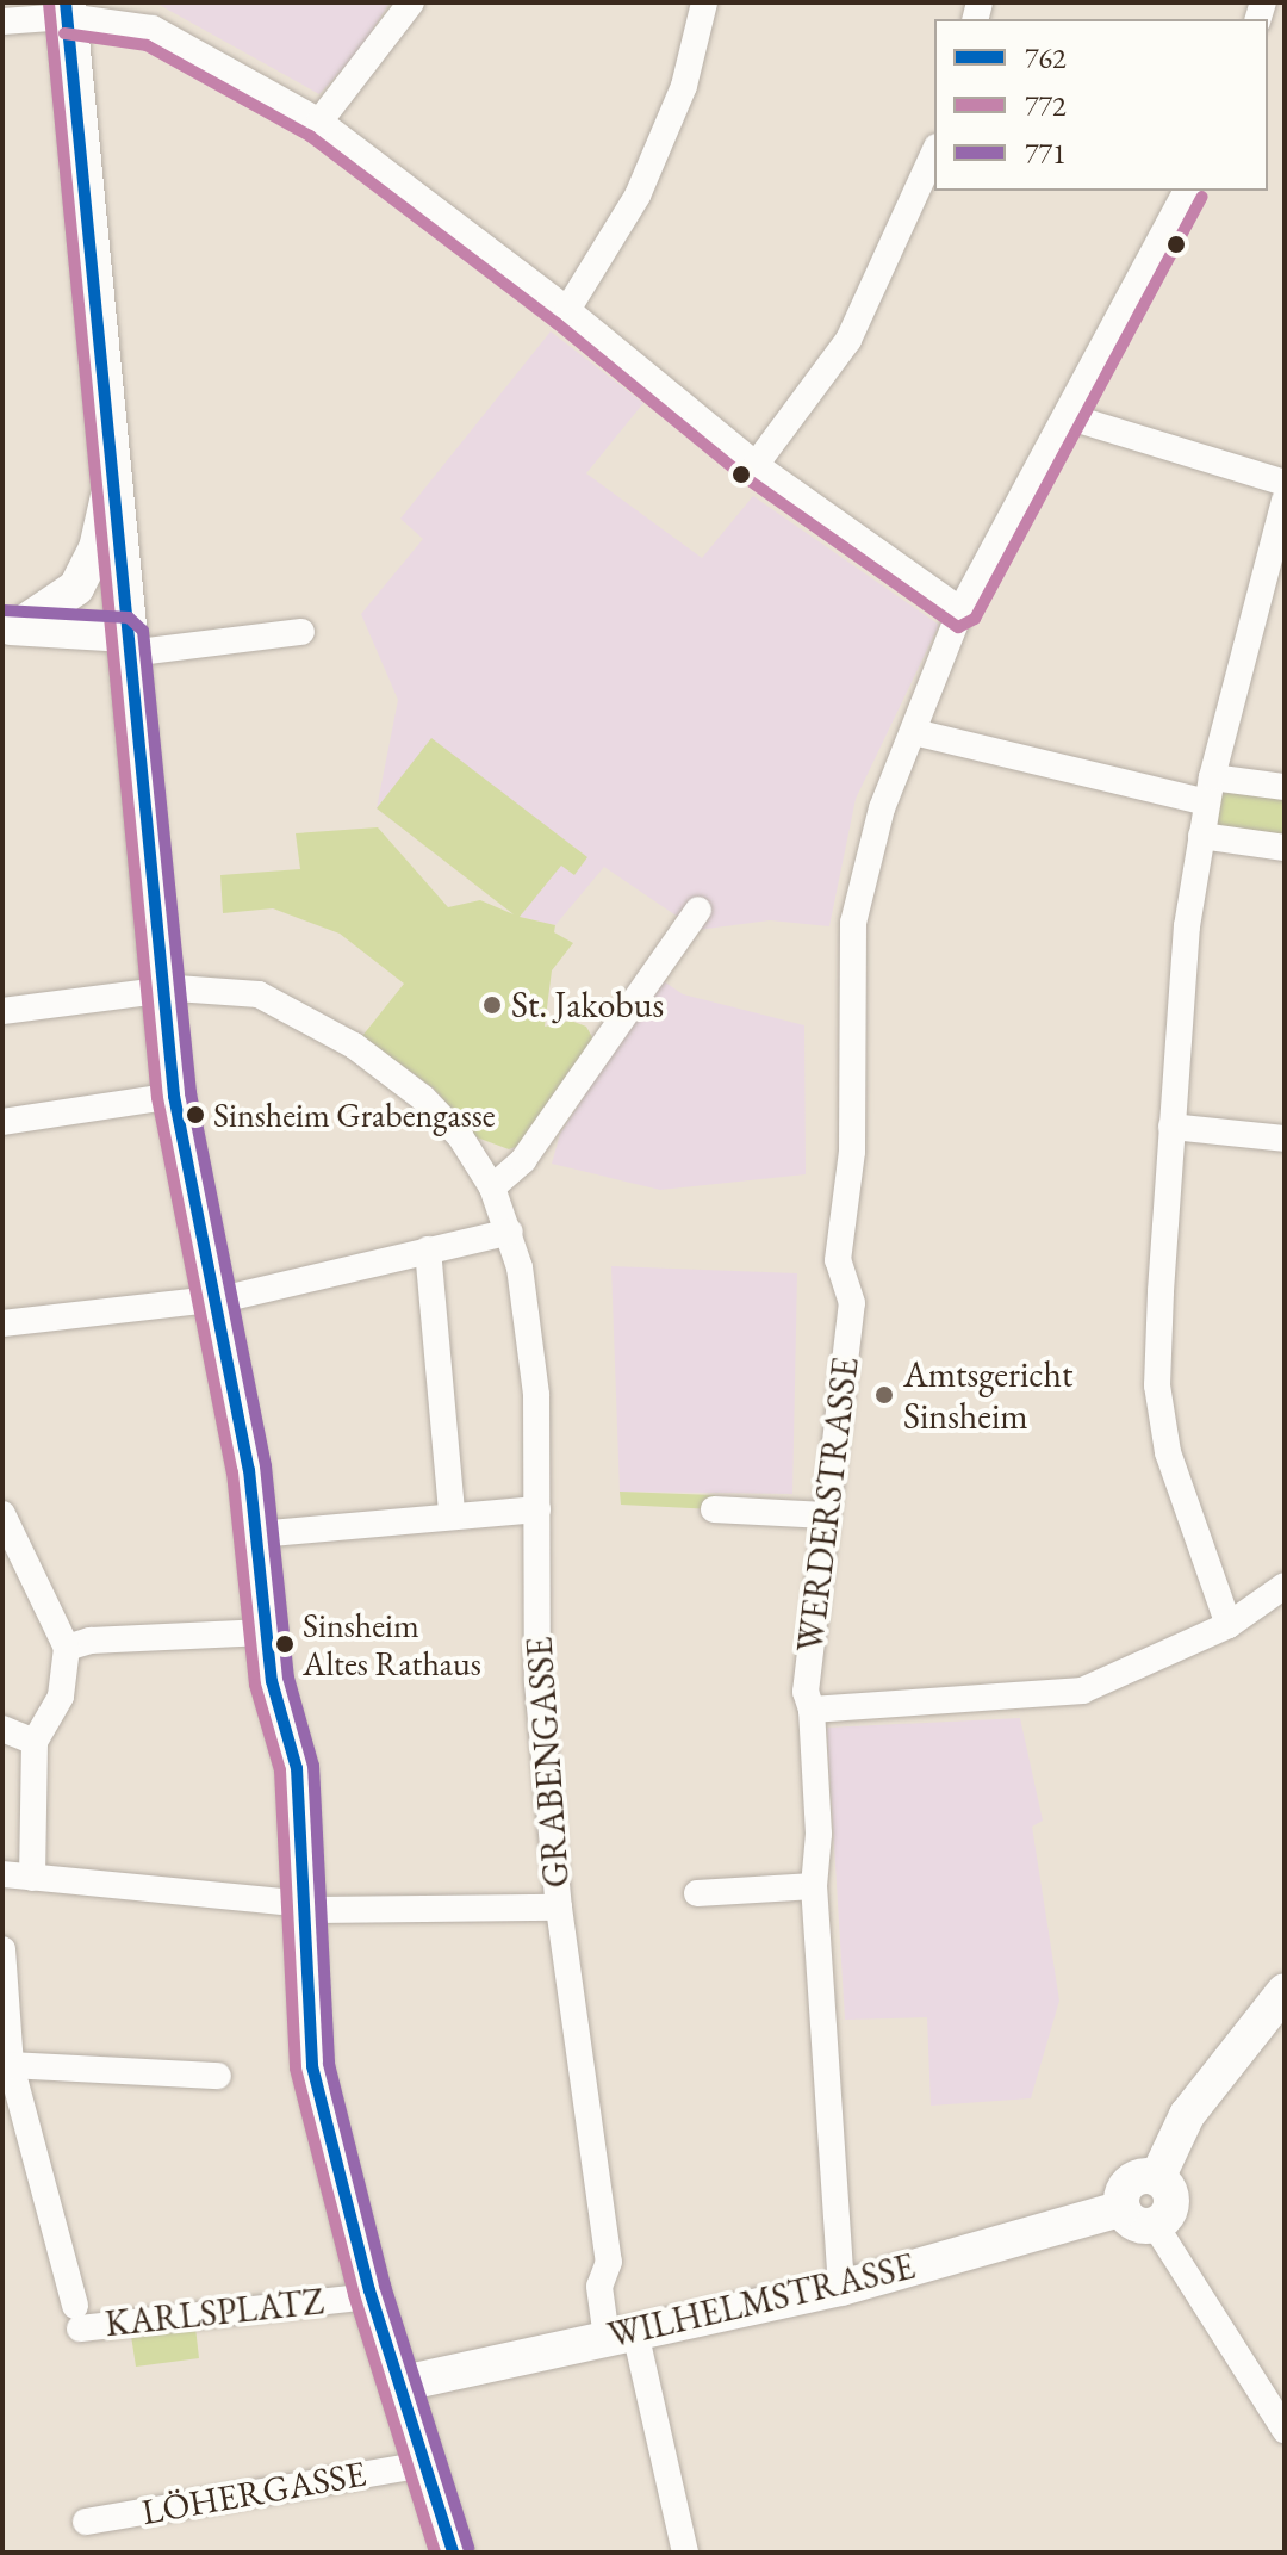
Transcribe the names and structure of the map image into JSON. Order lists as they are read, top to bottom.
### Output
{
  "streets": {
    "main road": ["WILHELMSTRASSE"],
    "street": [
      "WERDERSTRASSE",
      "GRABENGASSE",
      "KARLSPLATZ",
      "LÖHERGASSE"
    ]
  },
  "crossings": [
    ["WERDERSTRASSE", "WILHELMSTRASSE"],
    ["GRABENGASSE", "WILHELMSTRASSE"]
  ],
  "places": [
    "St. Jakobus",
    "Sinsheim Grabengasse",
    "Amtsgericht Sinsheim",
    "Sinsheim Altes Rathaus"
  ],
  "lines": ["transit line 762", "transit line 772", "transit line 771"],
  "legend": ["762", "772", "771"]
}
